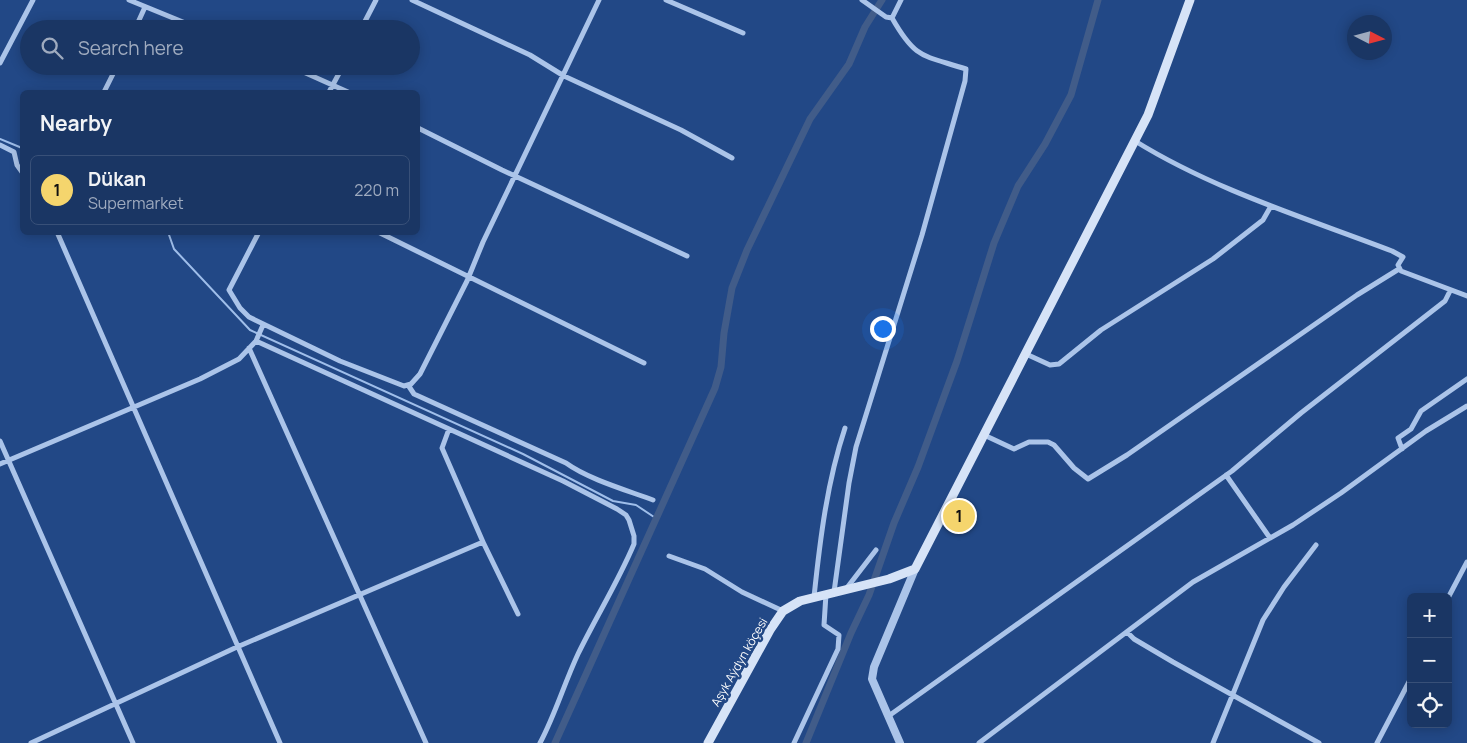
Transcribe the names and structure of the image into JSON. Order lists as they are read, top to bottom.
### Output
{
  "streets": {
    "main road": ["Aşyk Aýdyn köçesi"]
  },
  "north": "right",
  "page": {
    "search": "Search here",
    "heading": "Nearby",
    "list": [
      {
        "mark": "1",
        "name": "Dükan",
        "note": "Supermarket",
        "value": "220 m"
      }
    ],
    "pins": "1",
    "map_buttons": ["+", "−"]
  }
}
